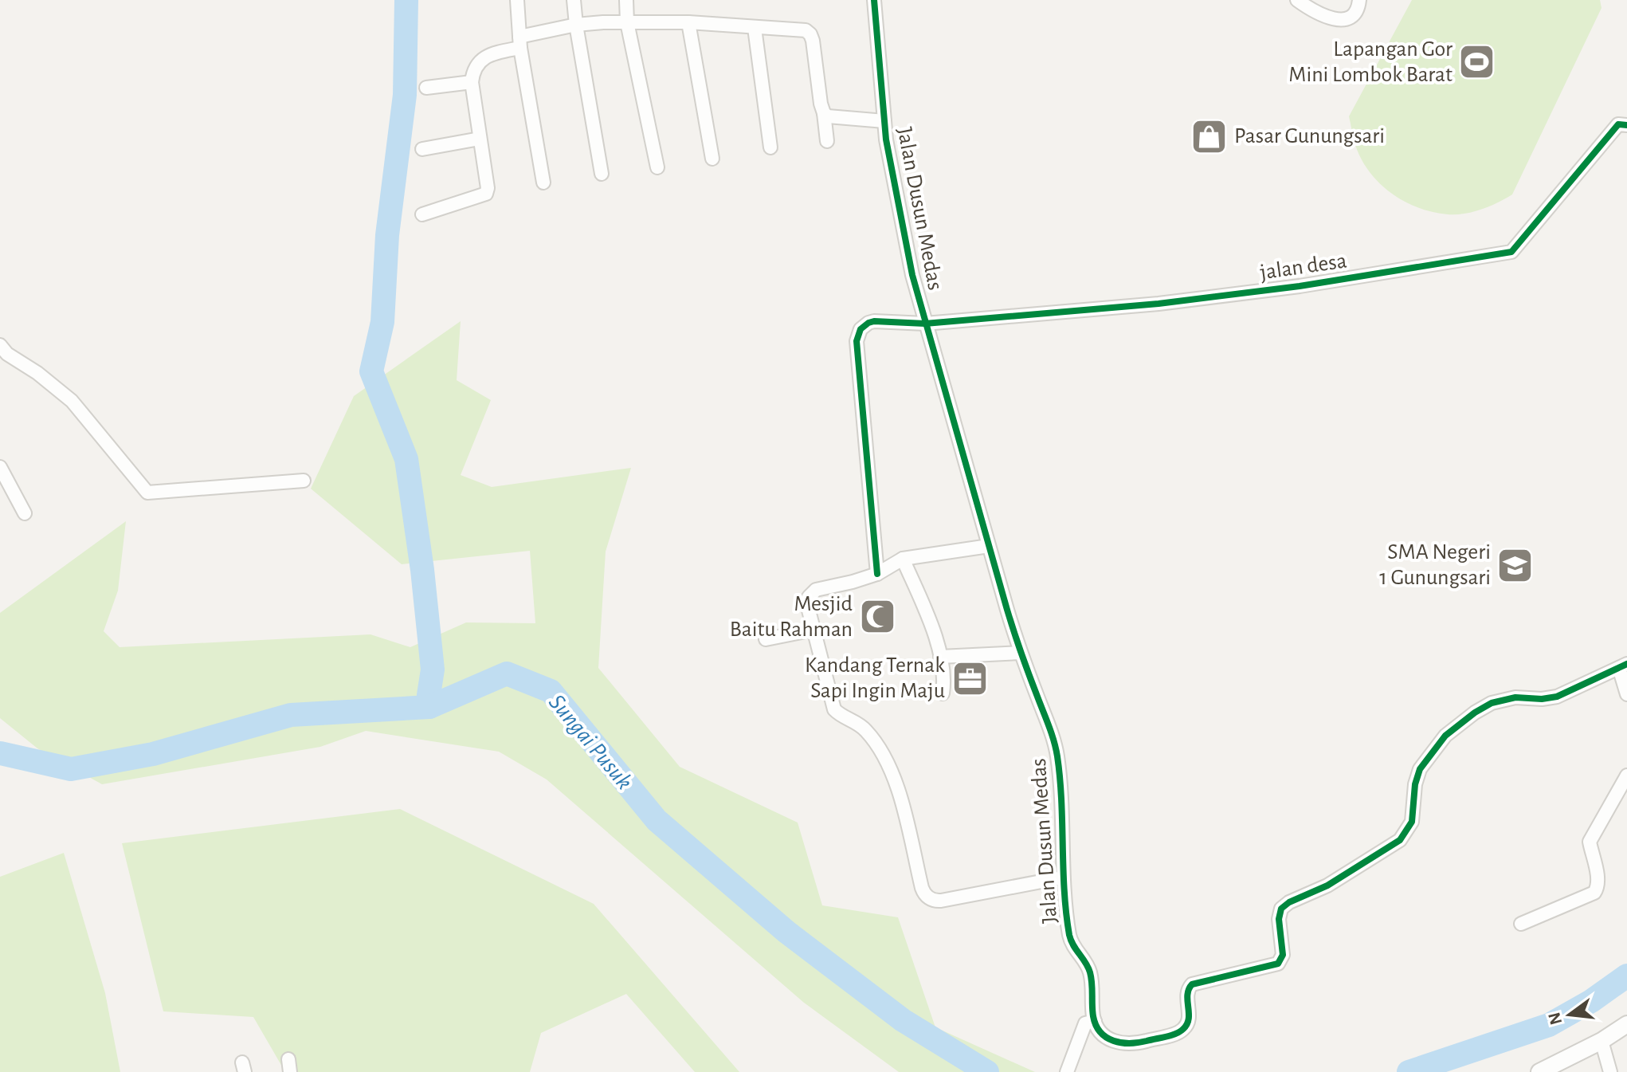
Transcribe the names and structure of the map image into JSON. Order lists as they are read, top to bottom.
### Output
{
  "streets": {
    "street": ["Jalan Dusun Medas", "jalan desa"]
  },
  "crossings": [
    ["Jalan Dusun Medas", "jalan desa"]
  ],
  "water": ["Sungai Pusuk"],
  "places": {
    "sports": ["Lapangan Gor Mini Lombok Barat"],
    "shop": ["Pasar Gunungsari"],
    "school or university": ["SMA Negeri 1 Gunungsari"],
    "mosque": ["Mesjid Baitu Rahman"],
    "office": ["Kandang Ternak Sapi Ingin Maju"]
  },
  "north": "left"
}
